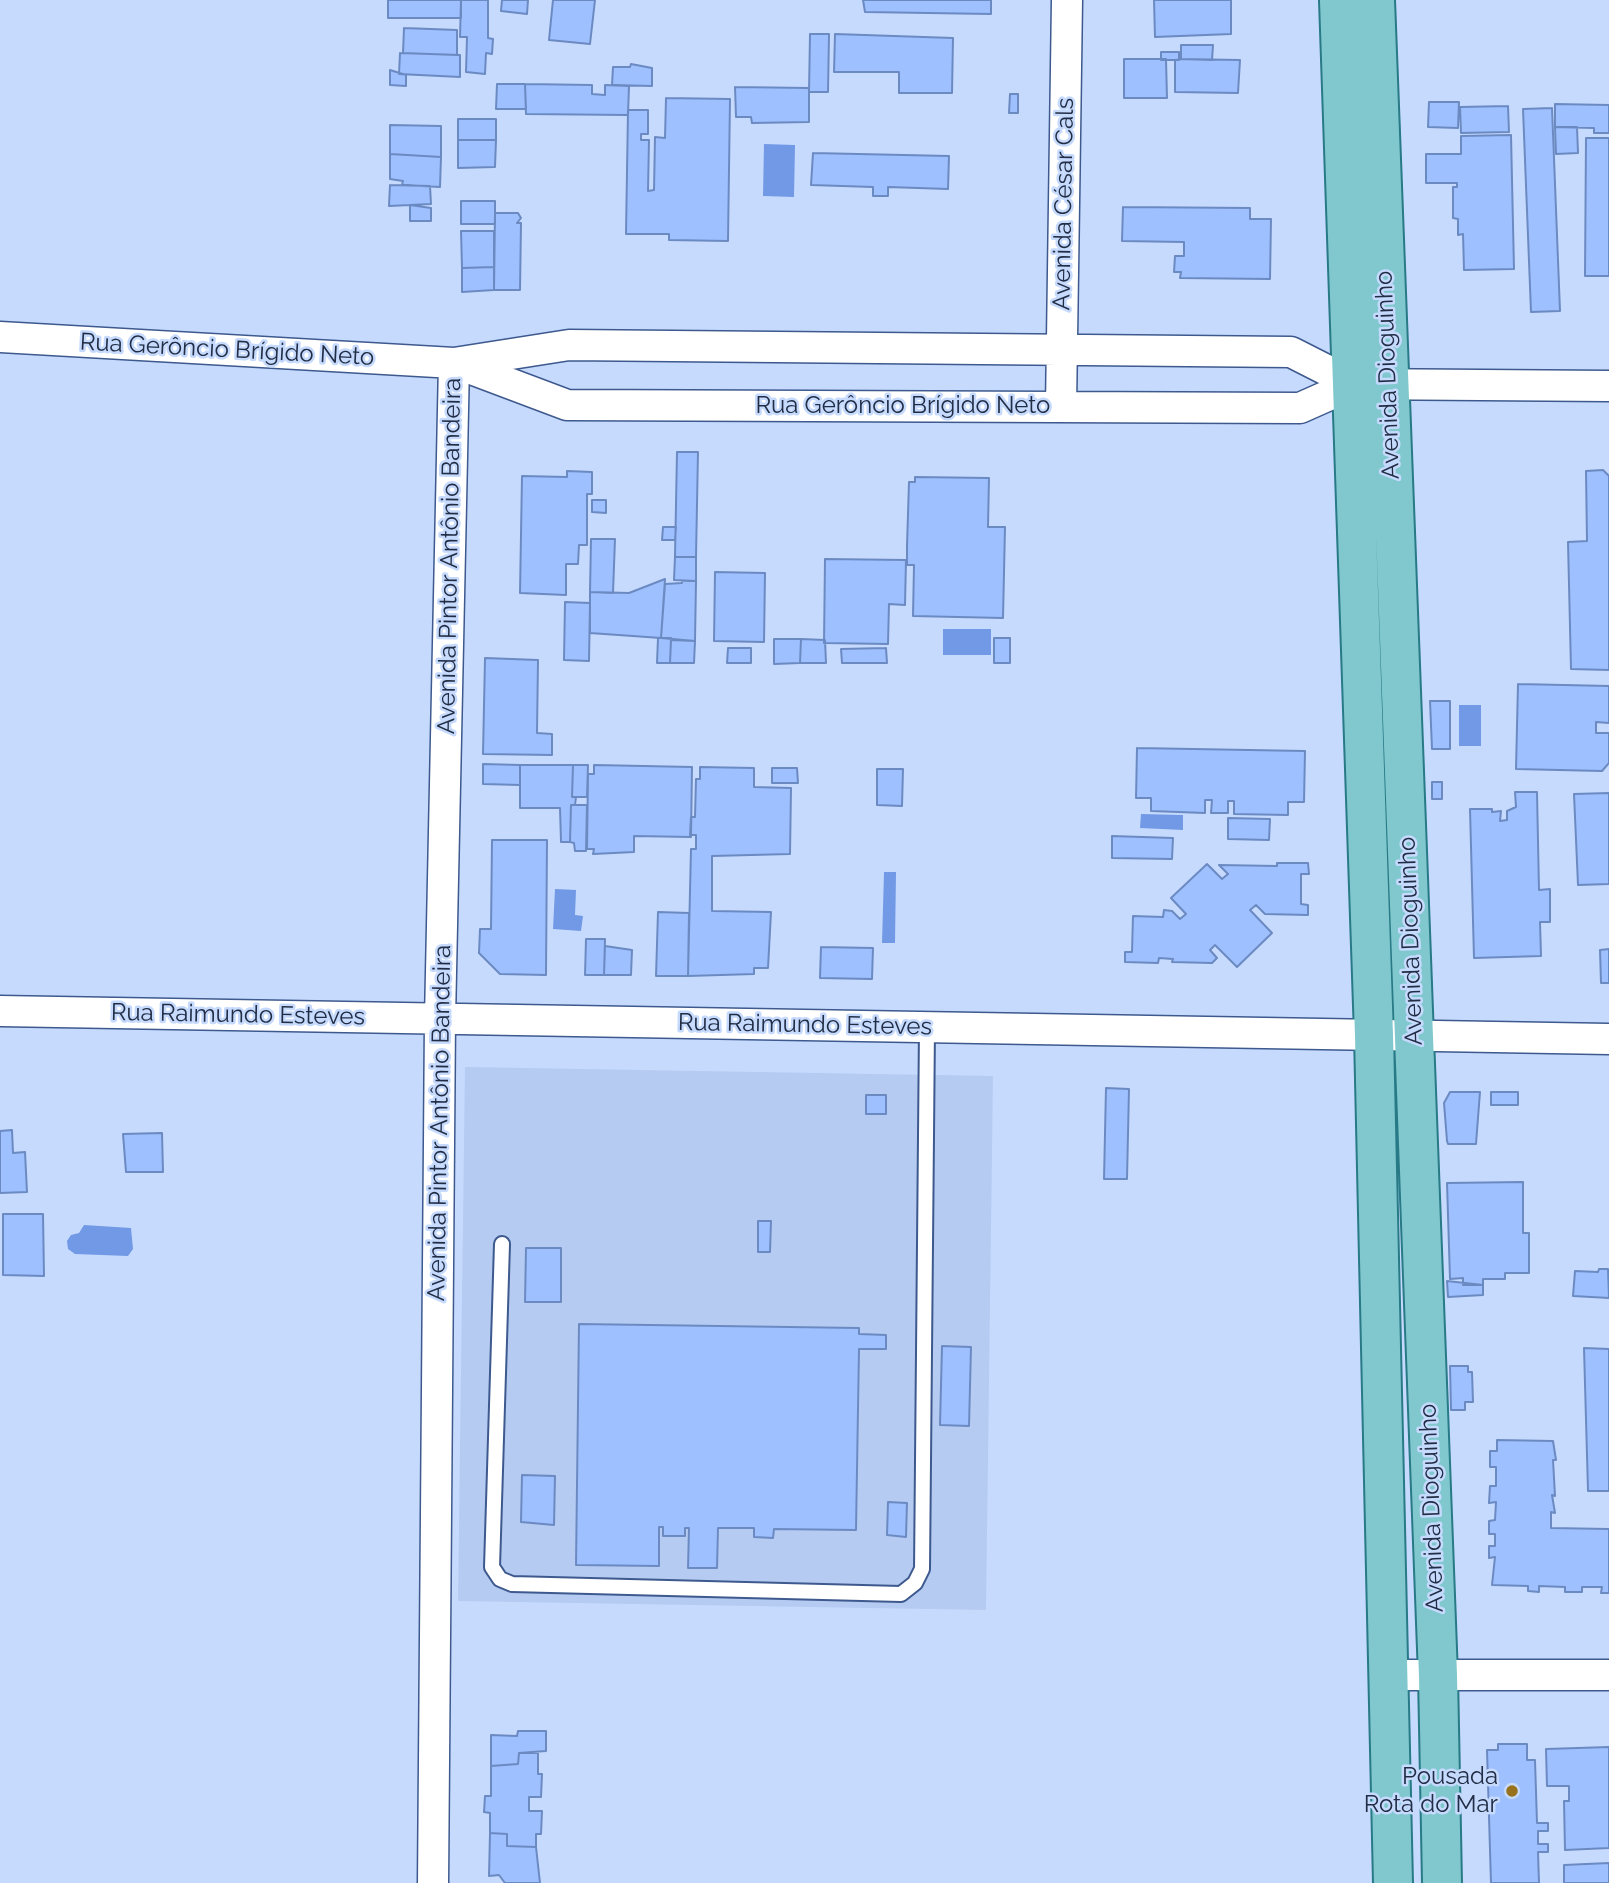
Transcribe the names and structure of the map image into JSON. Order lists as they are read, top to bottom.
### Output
{
  "streets": {
    "main road": ["Avenida Dioguinho"],
    "street": [
      "Avenida César Cals",
      "Rua Gerôncio Brígido Neto",
      "Avenida Pintor Antônio Bandeira",
      "Rua Raimundo Esteves"
    ]
  },
  "crossings": [
    ["Avenida César Cals", "Rua Gerôncio Brígido Neto"],
    ["Rua Gerôncio Brígido Neto", "Avenida Dioguinho"],
    ["Rua Gerôncio Brígido Neto", "Avenida Pintor Antônio Bandeira"],
    ["Avenida Dioguinho", "Rua Raimundo Esteves"],
    ["Avenida Pintor Antônio Bandeira", "Rua Raimundo Esteves"]
  ],
  "places": ["Pousada Rota do Mar"]
}
